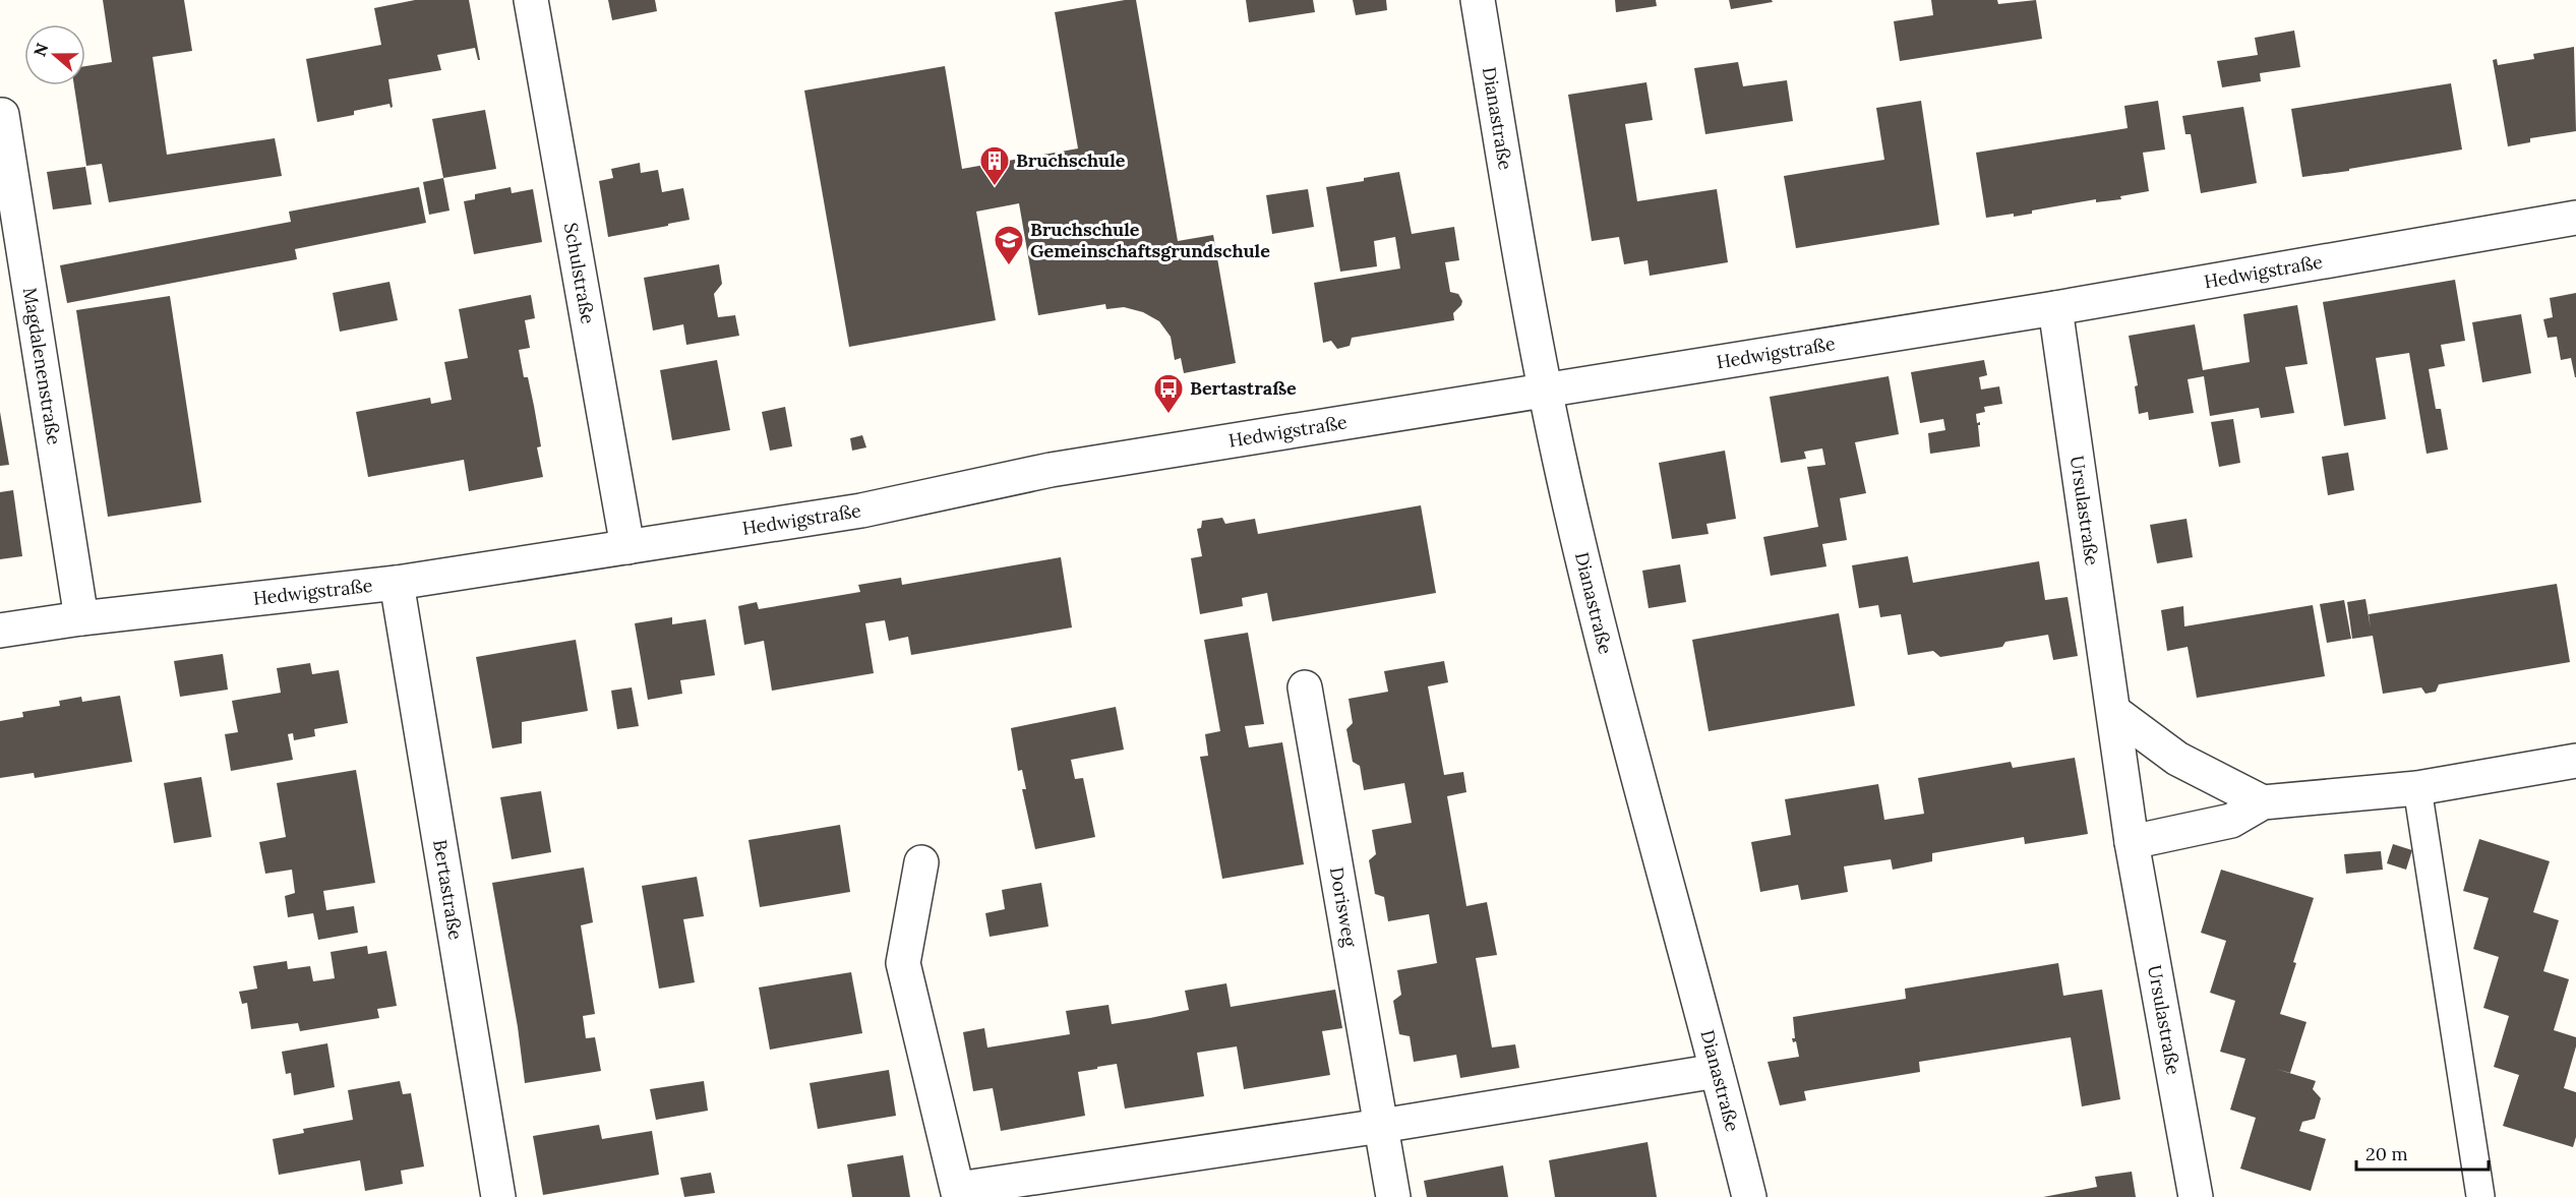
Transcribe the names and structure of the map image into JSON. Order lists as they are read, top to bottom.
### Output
{
  "streets": {
    "street": [
      "Dianastraße",
      "Hedwigstraße",
      "Schulstraße",
      "Magdalenenstraße",
      "Ursulastraße",
      "Bertastraße",
      "Dorisweg"
    ]
  },
  "crossings": [
    ["Dianastraße", "Hedwigstraße"],
    ["Hedwigstraße", "Schulstraße"],
    ["Hedwigstraße", "Magdalenenstraße"],
    ["Hedwigstraße", "Ursulastraße"],
    ["Hedwigstraße", "Bertastraße"]
  ],
  "places": {
    "building": ["Bruchschule"],
    "school or university": ["Bruchschule Gemeinschaftsgrundschule"],
    "bus stop": ["Bertastraße"]
  },
  "scale_bar": "20 m",
  "north": "left"
}
